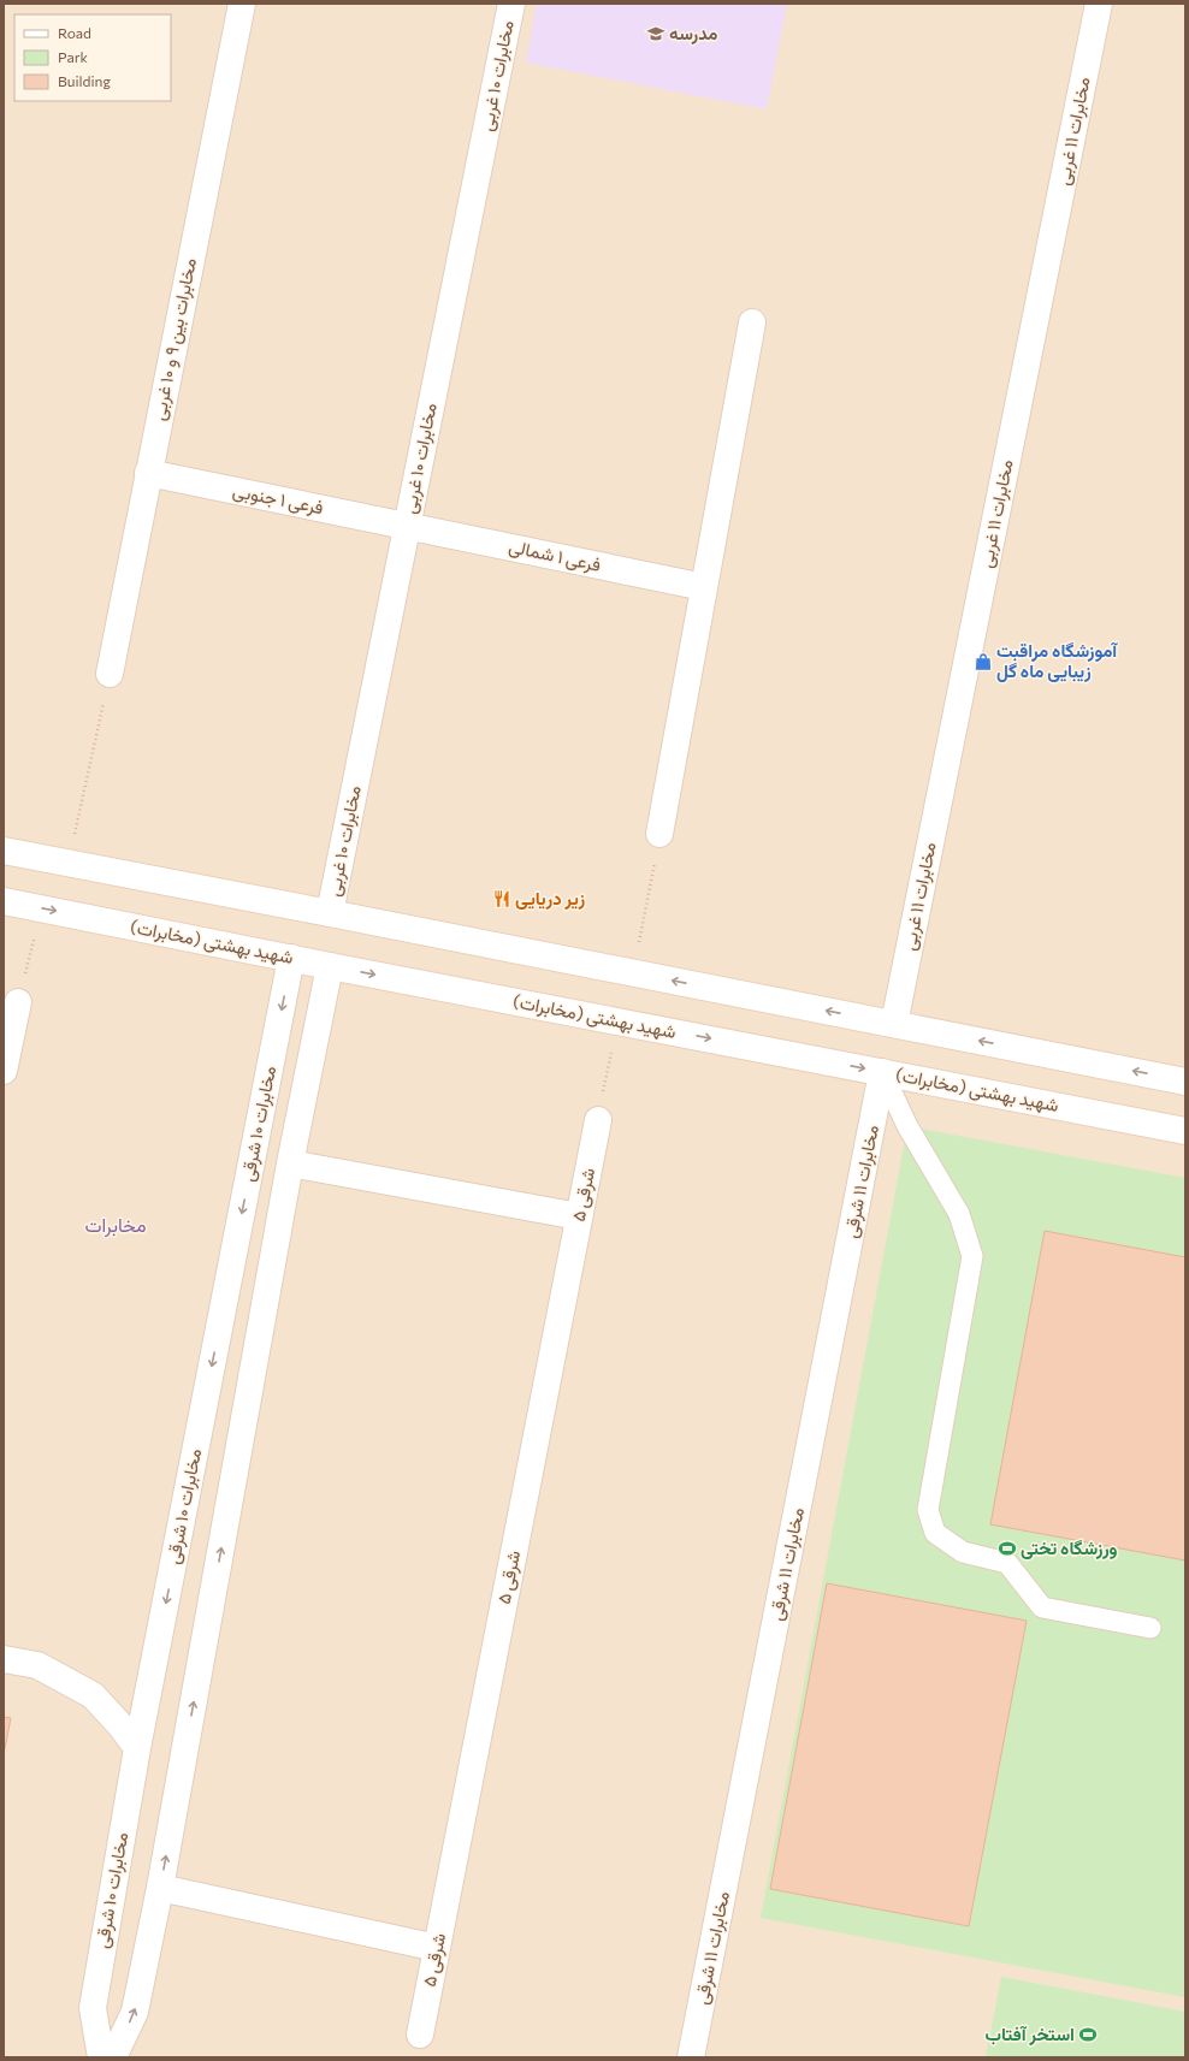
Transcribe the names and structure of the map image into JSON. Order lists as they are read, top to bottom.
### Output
{
  "streets": {
    "street": [
      "مخابرات ۱۰ غربی",
      "مخابرات ۱۱ غربی",
      "مخابرات بین ۹ و ۱۰ غربی",
      "فرعی ۱ جنوبی",
      "فرعی ۱ شمالی",
      "شهید بهشتی (مخابرات)",
      "مخابرات ۱۰ شرقی",
      "مخابرات ۱۱ شرقی",
      "شرقی ۵"
    ]
  },
  "crossings": [
    ["مخابرات ۱۰ غربی", "فرعی ۱ جنوبی"],
    ["مخابرات ۱۰ غربی", "فرعی ۱ شمالی"],
    ["مخابرات بین ۹ و ۱۰ غربی", "فرعی ۱ جنوبی"],
    ["فرعی ۱ جنوبی", "فرعی ۱ شمالی"],
    ["شهید بهشتی (مخابرات)", "مخابرات ۱۰ شرقی"],
    ["شهید بهشتی (مخابرات)", "مخابرات ۱۱ شرقی"]
  ],
  "districts": ["مخابرات"],
  "places": {
    "school or university": ["مدرسه"],
    "shop": ["آموزشگاه مراقبت زیبایی ماه گل"],
    "restaurant": ["زیر دریایی"],
    "sports": ["ورزشگاه تختی", "استخر آفتاب"]
  },
  "legend": ["Road", "Park", "Building"]
}
